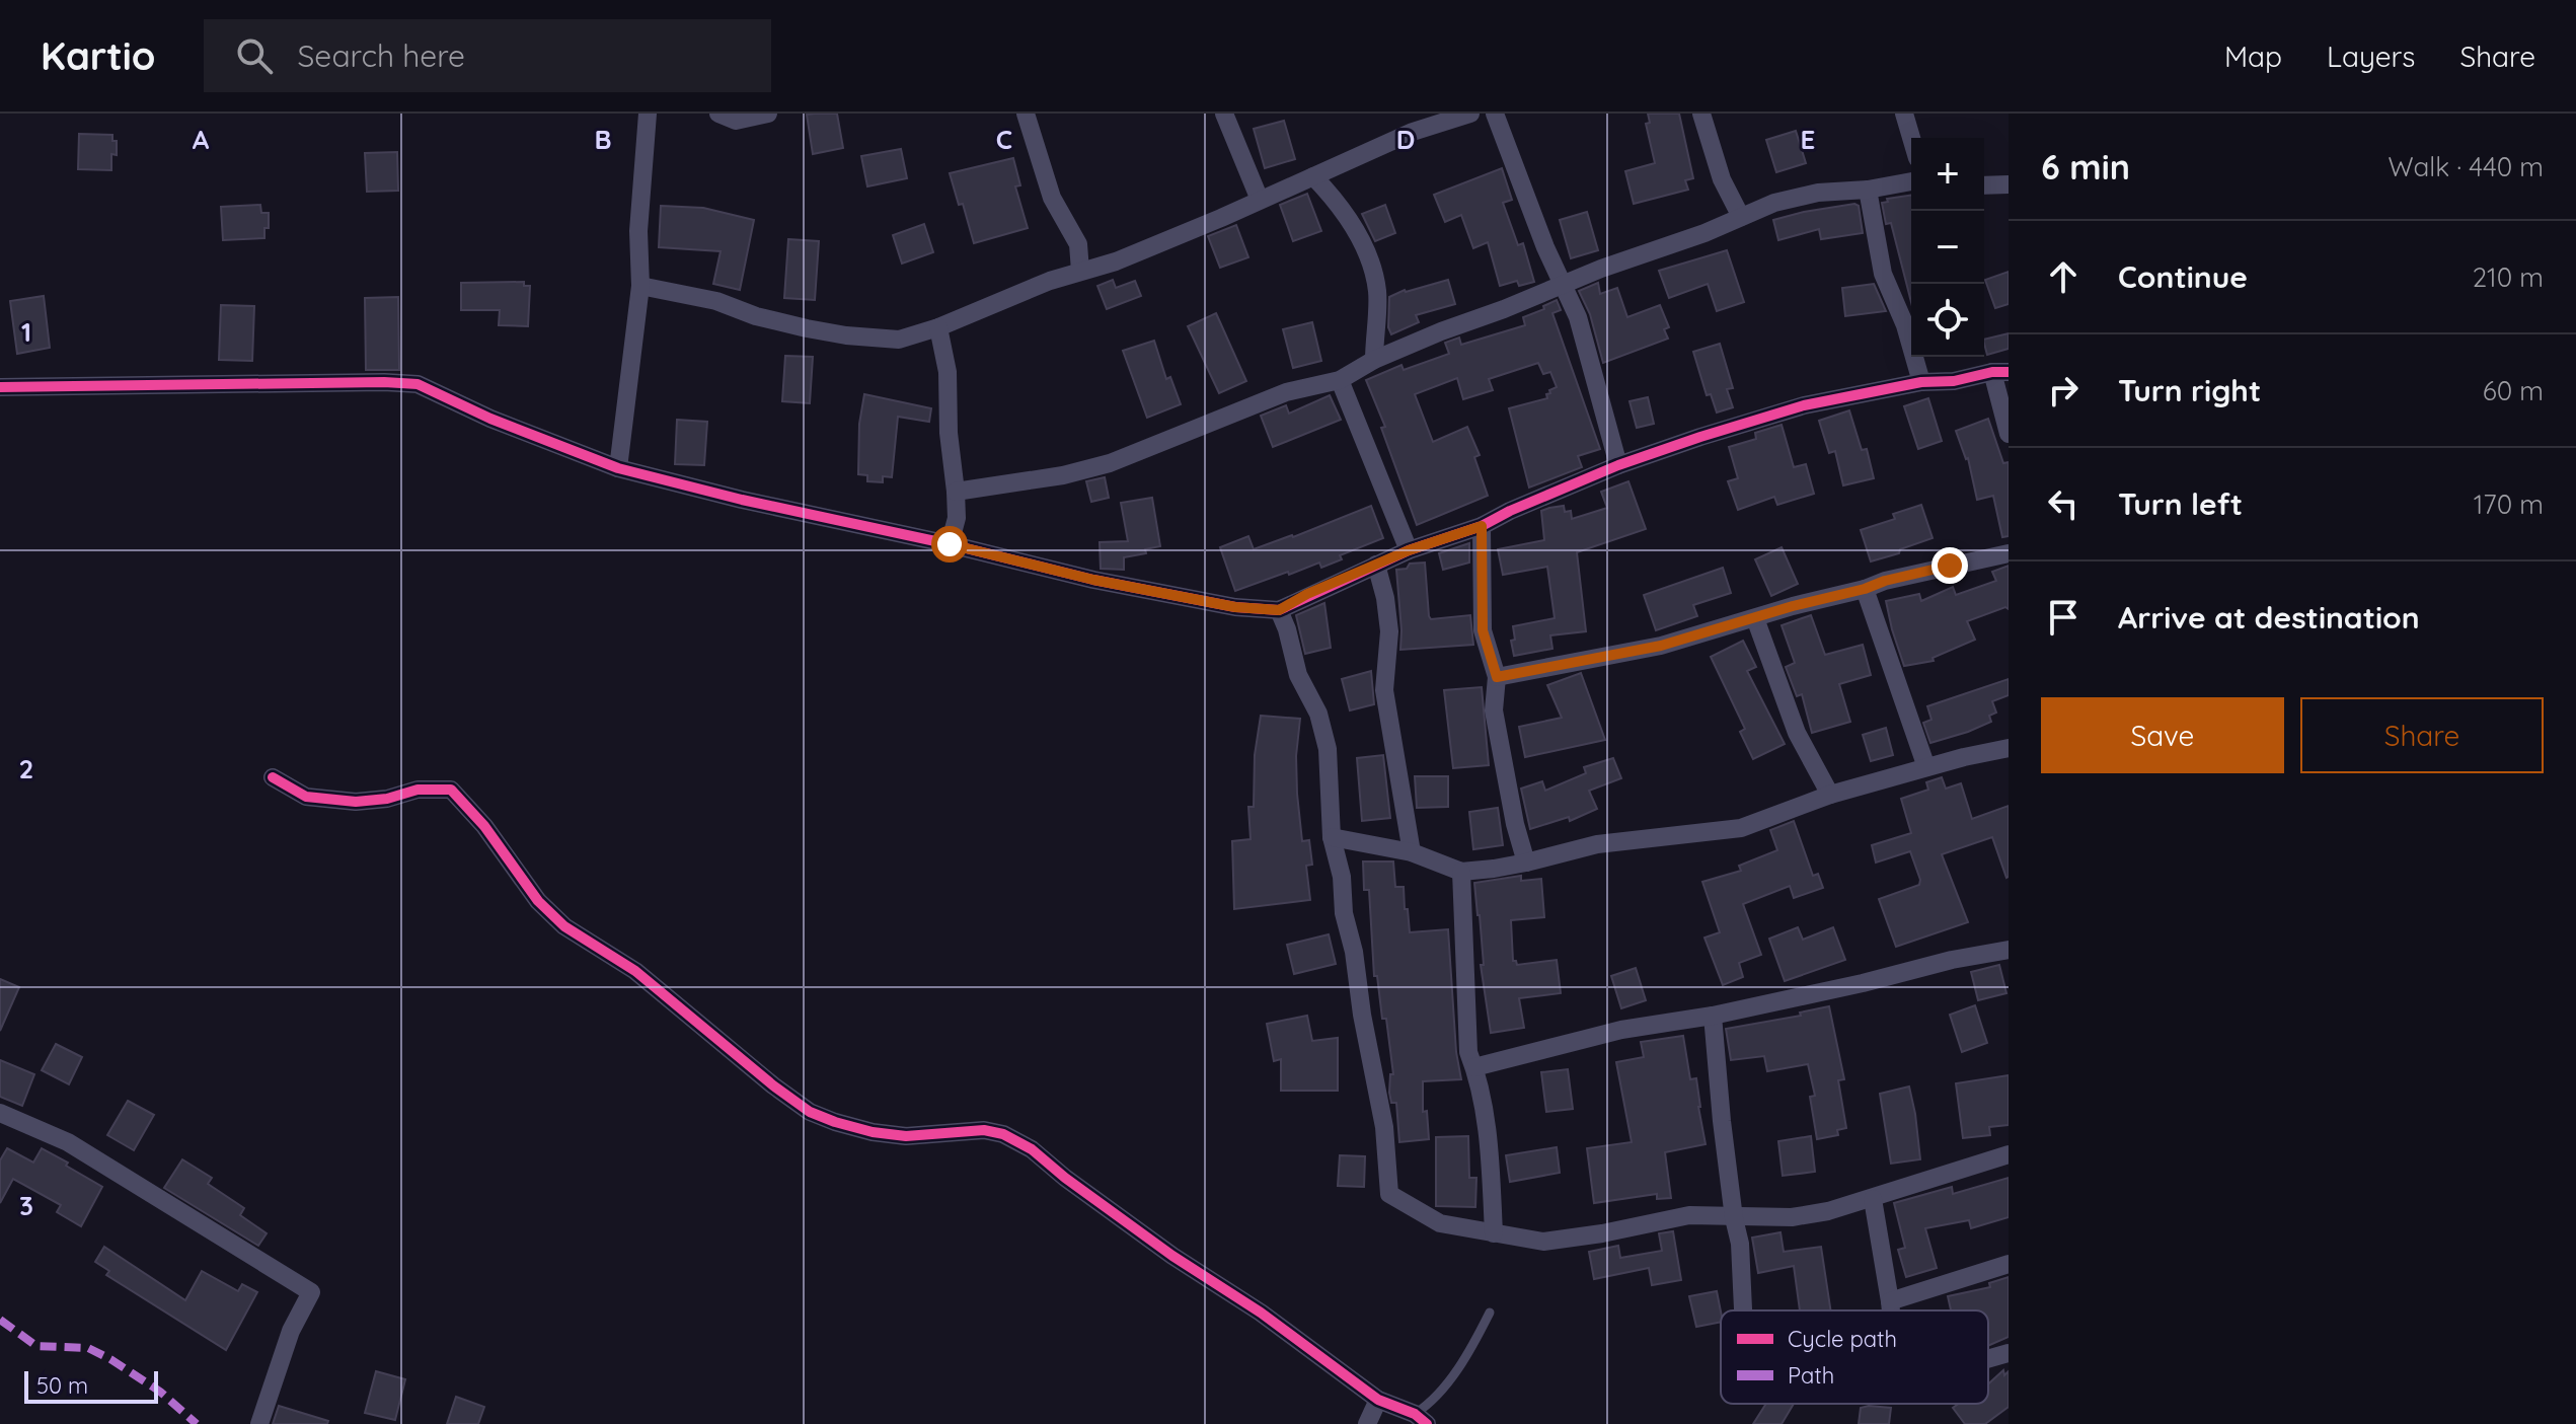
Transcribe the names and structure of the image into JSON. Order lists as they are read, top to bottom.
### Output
{
  "legend": ["Cycle path", "Path"],
  "scale_bar": "50 m",
  "page": {
    "header": "Kartio",
    "search": "Search here",
    "nav": ["Map", "Layers", "Share"],
    "heading": ["6 min", "Walk · 440 m"],
    "map_buttons": ["+", "−"],
    "list": [
      ["Continue", "210 m"],
      ["Turn right", "60 m"],
      ["Turn left", "170 m"],
      "Arrive at destination"
    ],
    "buttons": ["Save", "Share"],
    "scale": "50 m"
  },
  "grid": {
    "columns": [
      "A",
      "B",
      "C",
      "D",
      "E"
    ],
    "rows": ["1", "2", "3"]
  }
}
